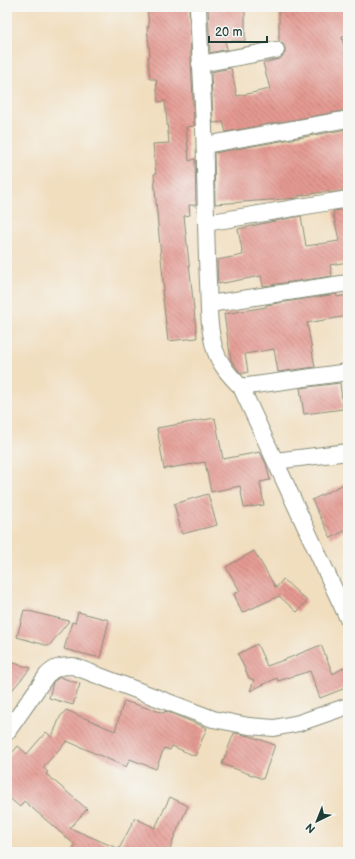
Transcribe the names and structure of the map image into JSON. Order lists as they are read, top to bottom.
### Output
{
  "scale_bar": "20 m",
  "north": "bottom left"
}
